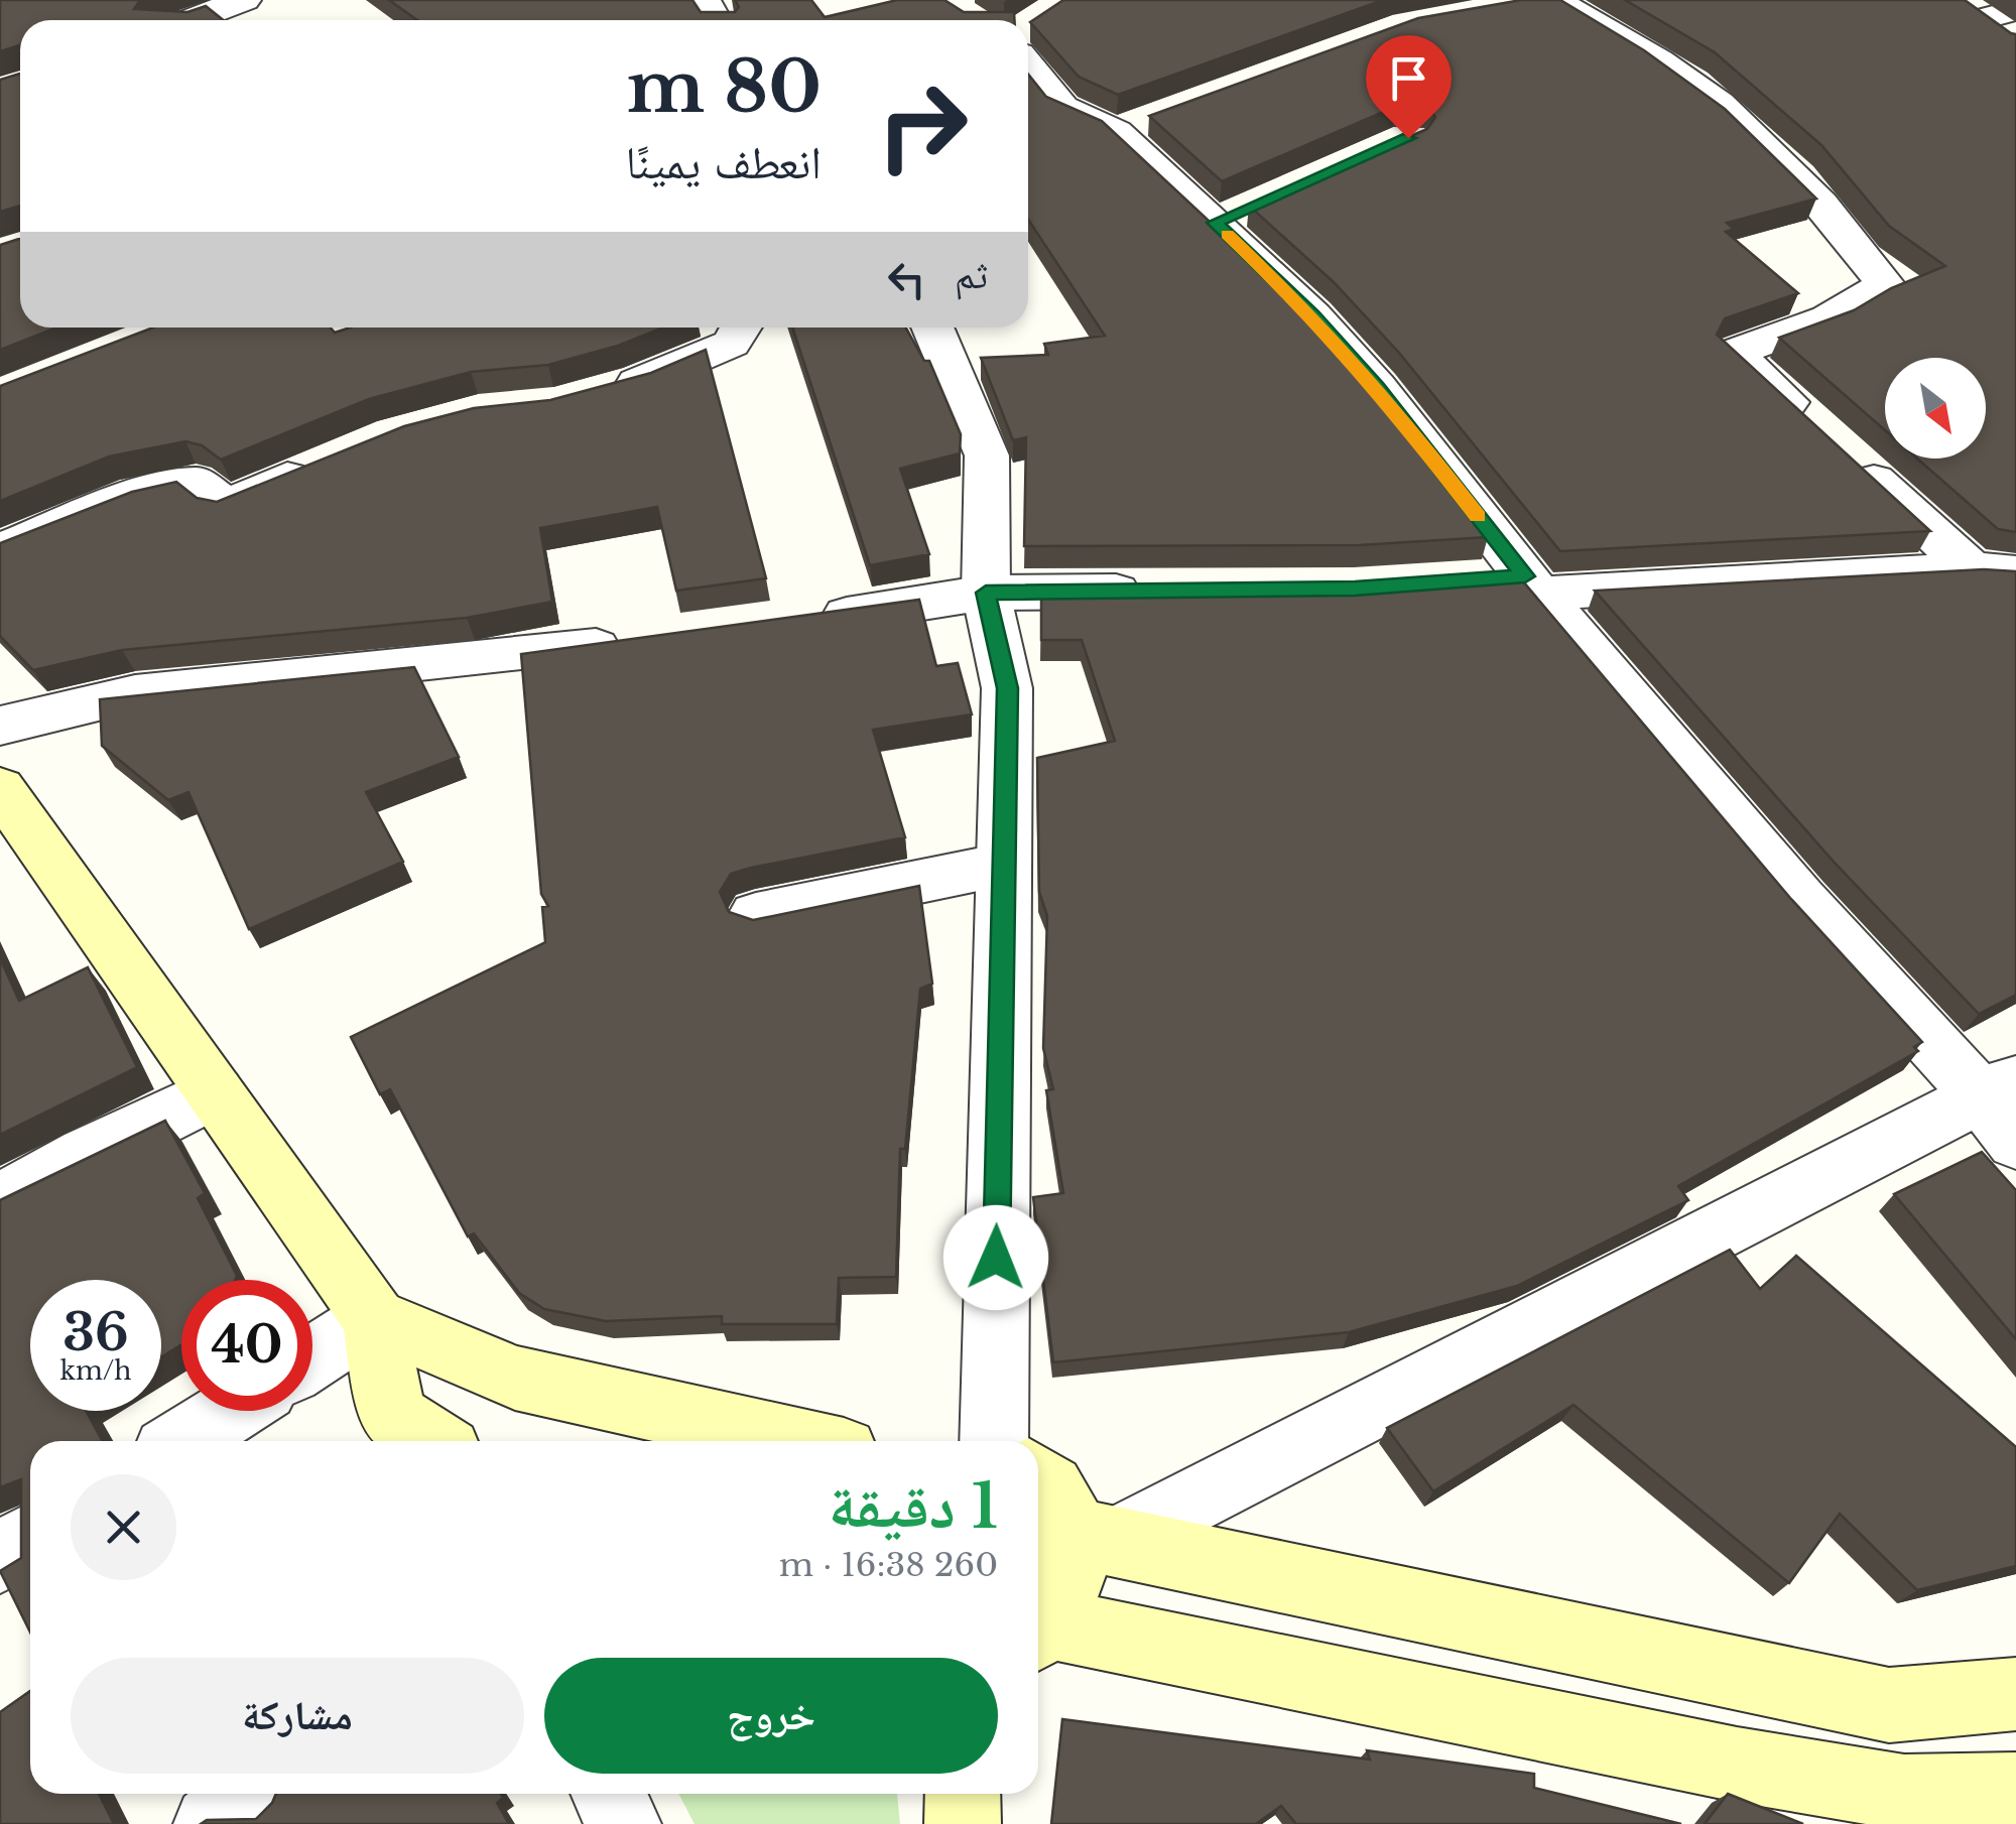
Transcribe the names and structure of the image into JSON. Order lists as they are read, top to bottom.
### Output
{
  "north": "bottom right",
  "page": {
    "turn": ["80 m", "انعطف يمينًا"],
    "then": "ثم",
    "speed": "36 km/h",
    "limit": "40",
    "heading": ["1 دقيقة", "260 m · 16:38"],
    "buttons": ["خروج", "مشاركة"]
  }
}
